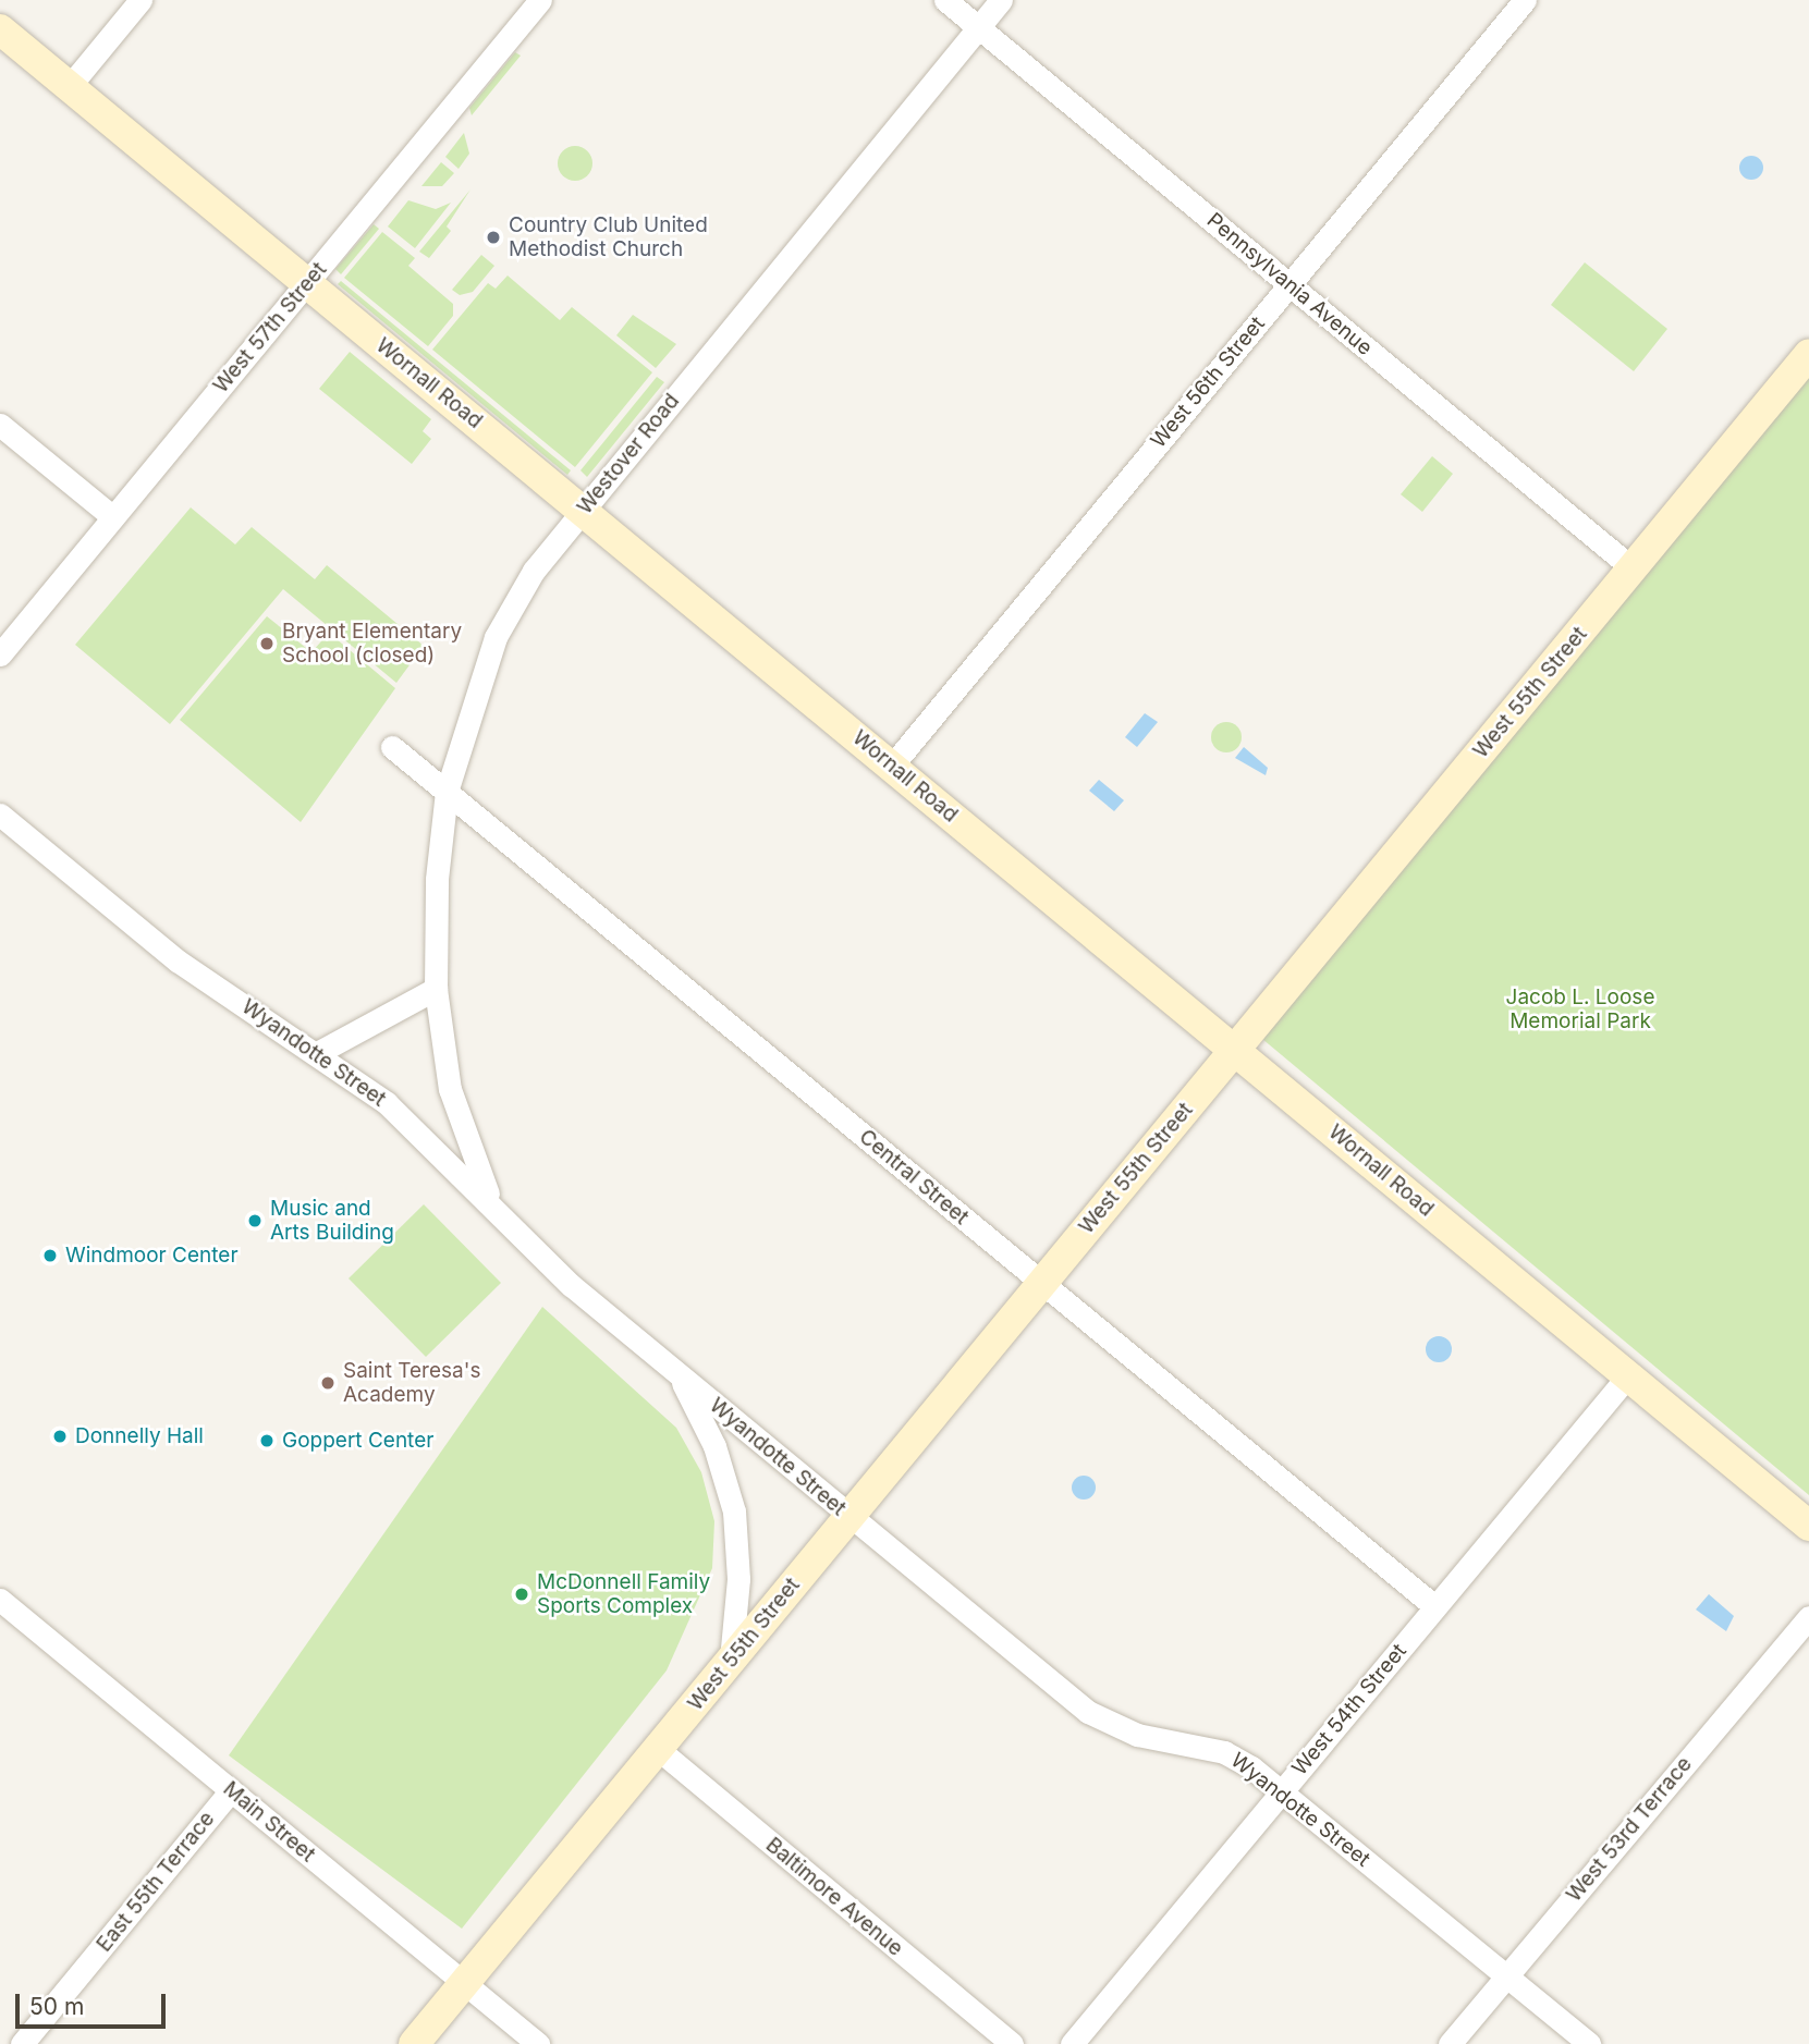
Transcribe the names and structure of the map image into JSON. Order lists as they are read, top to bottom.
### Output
{
  "streets": {
    "main road": ["Wornall Road", "West 55th Street"],
    "street": [
      "Pennsylvania Avenue",
      "West 57th Street",
      "West 56th Street",
      "Westover Road",
      "Wyandotte Street",
      "Central Street",
      "West 54th Street",
      "Main Street",
      "West 53rd Terrace",
      "East 55th Terrace",
      "Baltimore Avenue"
    ]
  },
  "crossings": [
    ["Pennsylvania Avenue", "West 56th Street"],
    ["Pennsylvania Avenue", "Westover Road"],
    ["Pennsylvania Avenue", "West 55th Street"],
    ["West 57th Street", "Wornall Road"],
    ["West 56th Street", "Wornall Road"],
    ["Wornall Road", "Westover Road"],
    ["Wornall Road", "West 55th Street"],
    ["Wornall Road", "West 54th Street"],
    ["Westover Road", "Wyandotte Street"],
    ["Westover Road", "Central Street"],
    ["West 55th Street", "Wyandotte Street"],
    ["West 55th Street", "Central Street"],
    ["West 55th Street", "Main Street"],
    ["West 55th Street", "Baltimore Avenue"],
    ["Wyandotte Street", "West 54th Street"],
    ["Wyandotte Street", "West 53rd Terrace"],
    ["Central Street", "West 54th Street"],
    ["Main Street", "East 55th Terrace"]
  ],
  "parks": ["Jacob L. Loose Memorial Park"],
  "places": [
    "Country Club United Methodist Church",
    "Bryant Elementary School (closed)",
    "Music and Arts Building",
    "Windmoor Center",
    "Saint Teresa's Academy",
    "Donnelly Hall",
    "Goppert Center",
    "McDonnell Family Sports Complex"
  ],
  "scale_bar": "50 m"
}
